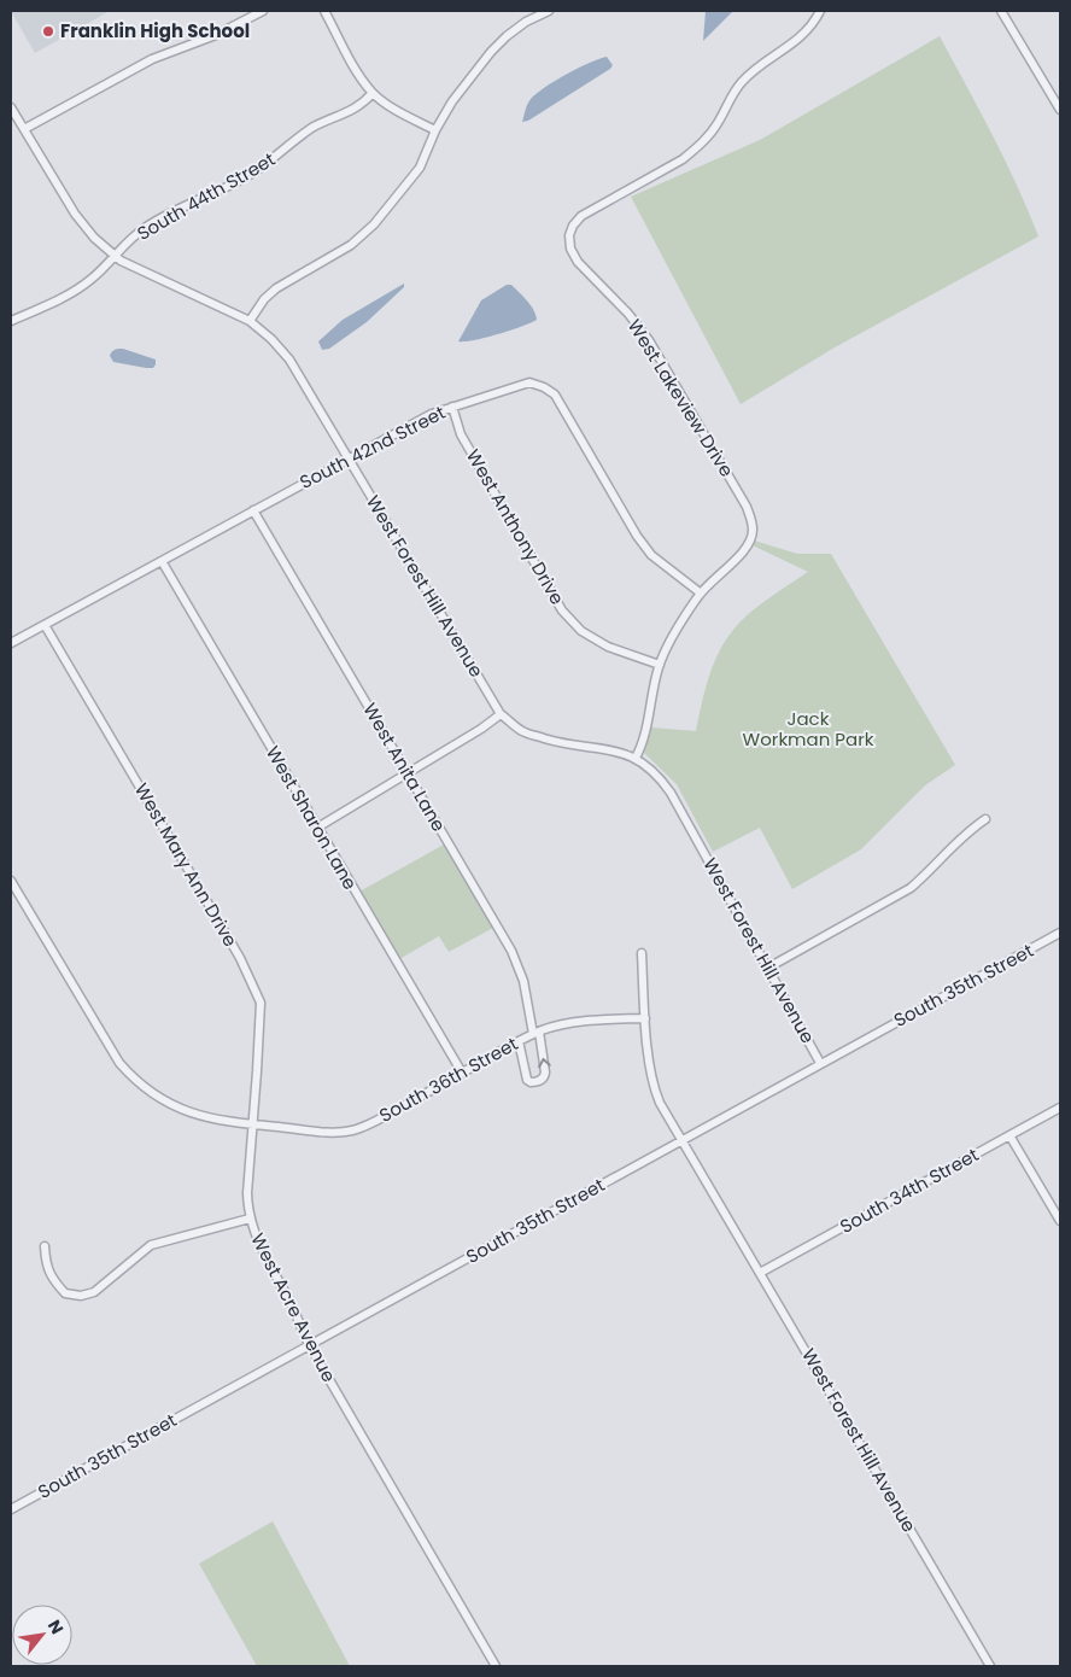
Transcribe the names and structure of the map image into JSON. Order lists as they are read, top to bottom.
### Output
{
  "streets": {
    "street": [
      "South 44th Street",
      "West Lakeview Drive",
      "South 42nd Street",
      "West Anthony Drive",
      "West Forest Hill Avenue",
      "West Anita Lane",
      "West Sharon Lane",
      "West Mary Ann Drive",
      "South 35th Street",
      "South 36th Street",
      "South 34th Street",
      "West Acre Avenue"
    ]
  },
  "crossings": [
    ["South 44th Street", "West Forest Hill Avenue"],
    ["West Lakeview Drive", "South 42nd Street"],
    ["South 42nd Street", "West Anthony Drive"],
    ["South 42nd Street", "West Forest Hill Avenue"],
    ["South 42nd Street", "West Anita Lane"],
    ["South 42nd Street", "West Sharon Lane"],
    ["South 42nd Street", "West Mary Ann Drive"],
    ["West Forest Hill Avenue", "South 35th Street"],
    ["West Forest Hill Avenue", "South 36th Street"],
    ["West Forest Hill Avenue", "South 34th Street"],
    ["West Anita Lane", "South 36th Street"],
    ["West Sharon Lane", "South 36th Street"],
    ["West Mary Ann Drive", "South 36th Street"],
    ["West Mary Ann Drive", "West Acre Avenue"],
    ["South 35th Street", "West Acre Avenue"],
    ["South 36th Street", "West Acre Avenue"]
  ],
  "parks": ["Jack Workman Park"],
  "places": ["Franklin High School"],
  "north": "top right"
}
